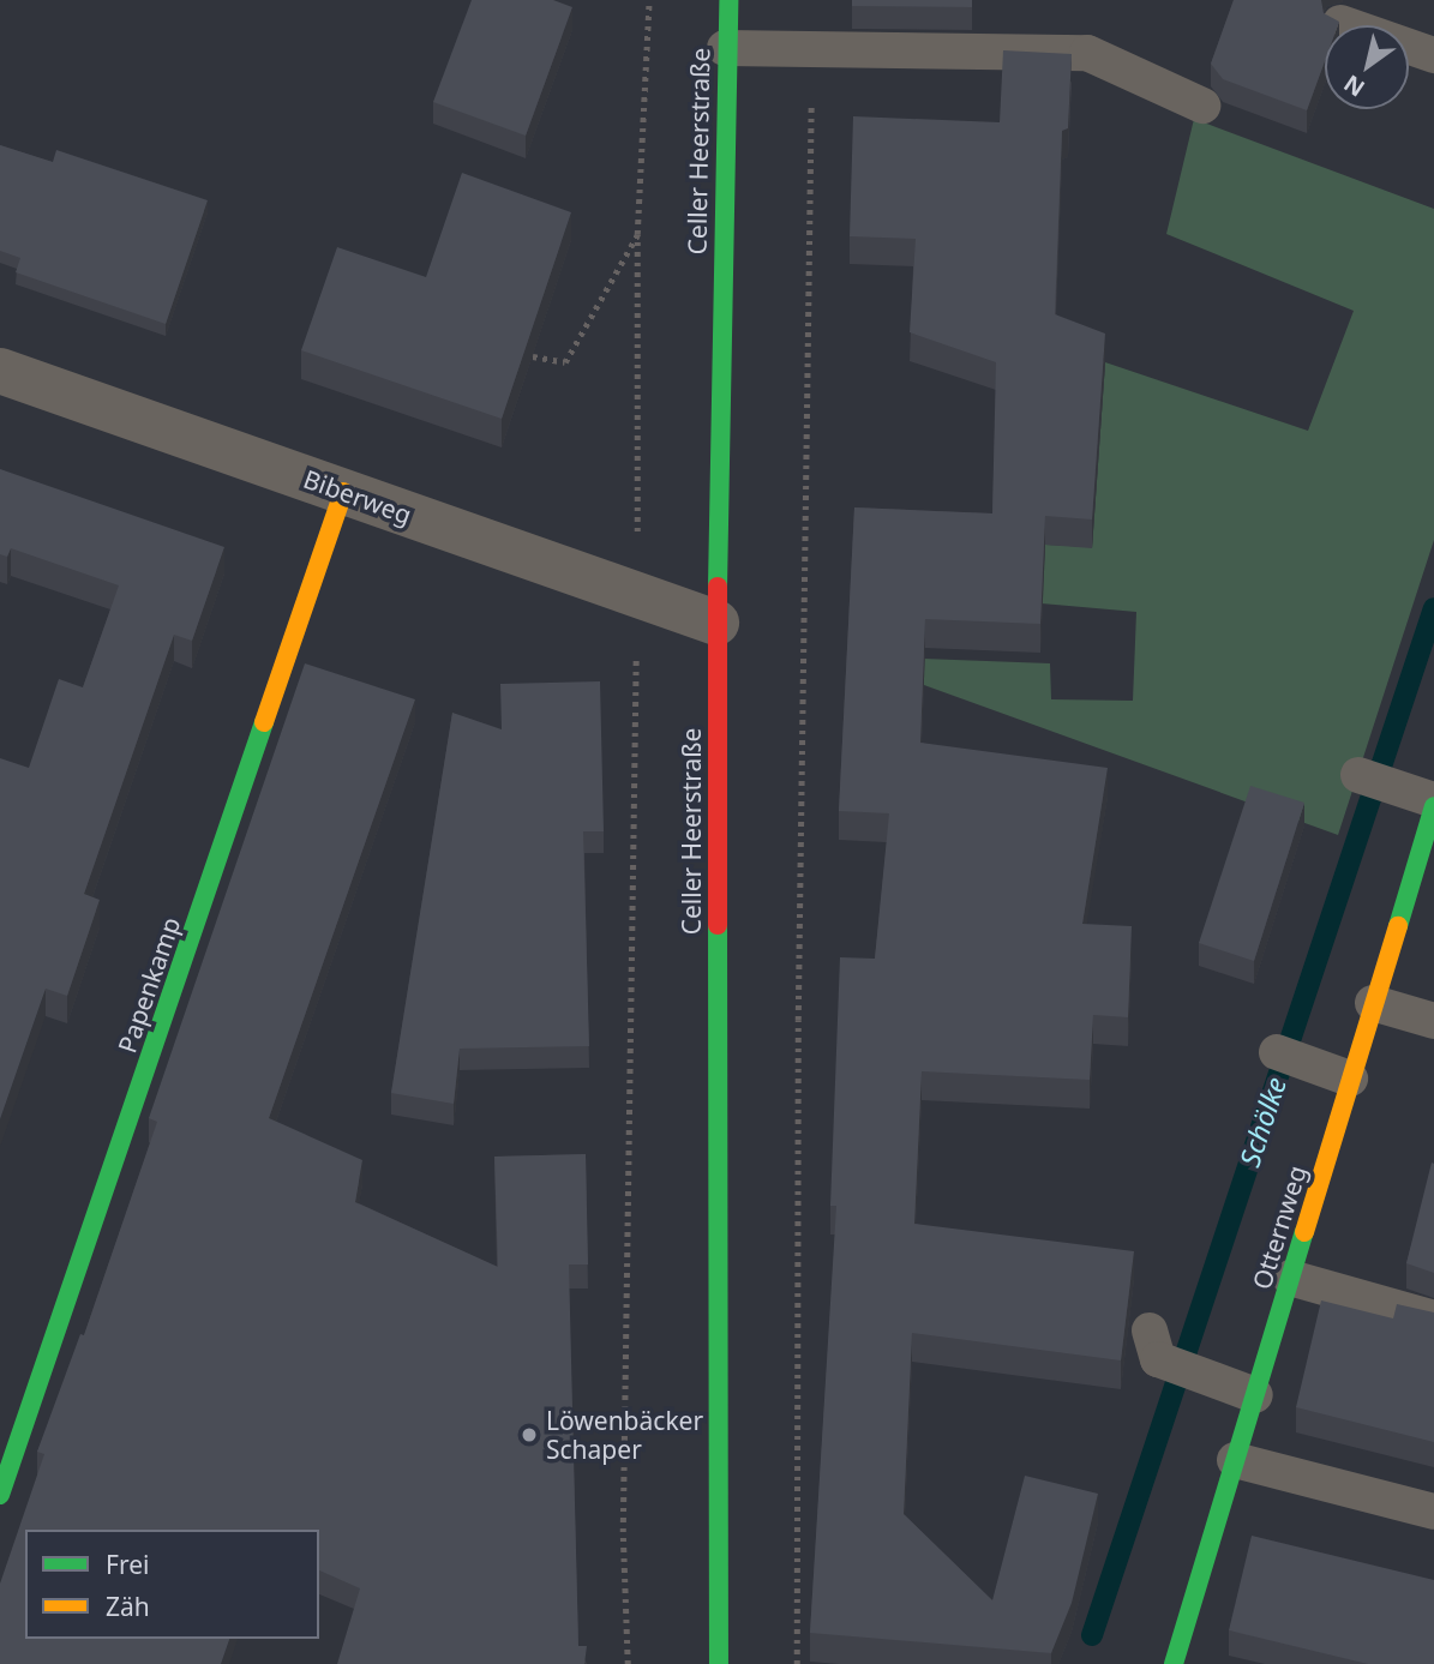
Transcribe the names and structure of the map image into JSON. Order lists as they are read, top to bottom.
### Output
{
  "streets": {
    "street": [
      "Celler Heerstraße",
      "Biberweg",
      "Papenkamp",
      "Otternweg"
    ]
  },
  "crossings": [
    ["Celler Heerstraße", "Biberweg"],
    ["Biberweg", "Papenkamp"]
  ],
  "water": ["Schölke"],
  "places": ["Löwenbäcker Schaper"],
  "legend": ["Frei", "Zäh"],
  "north": "bottom left"
}
